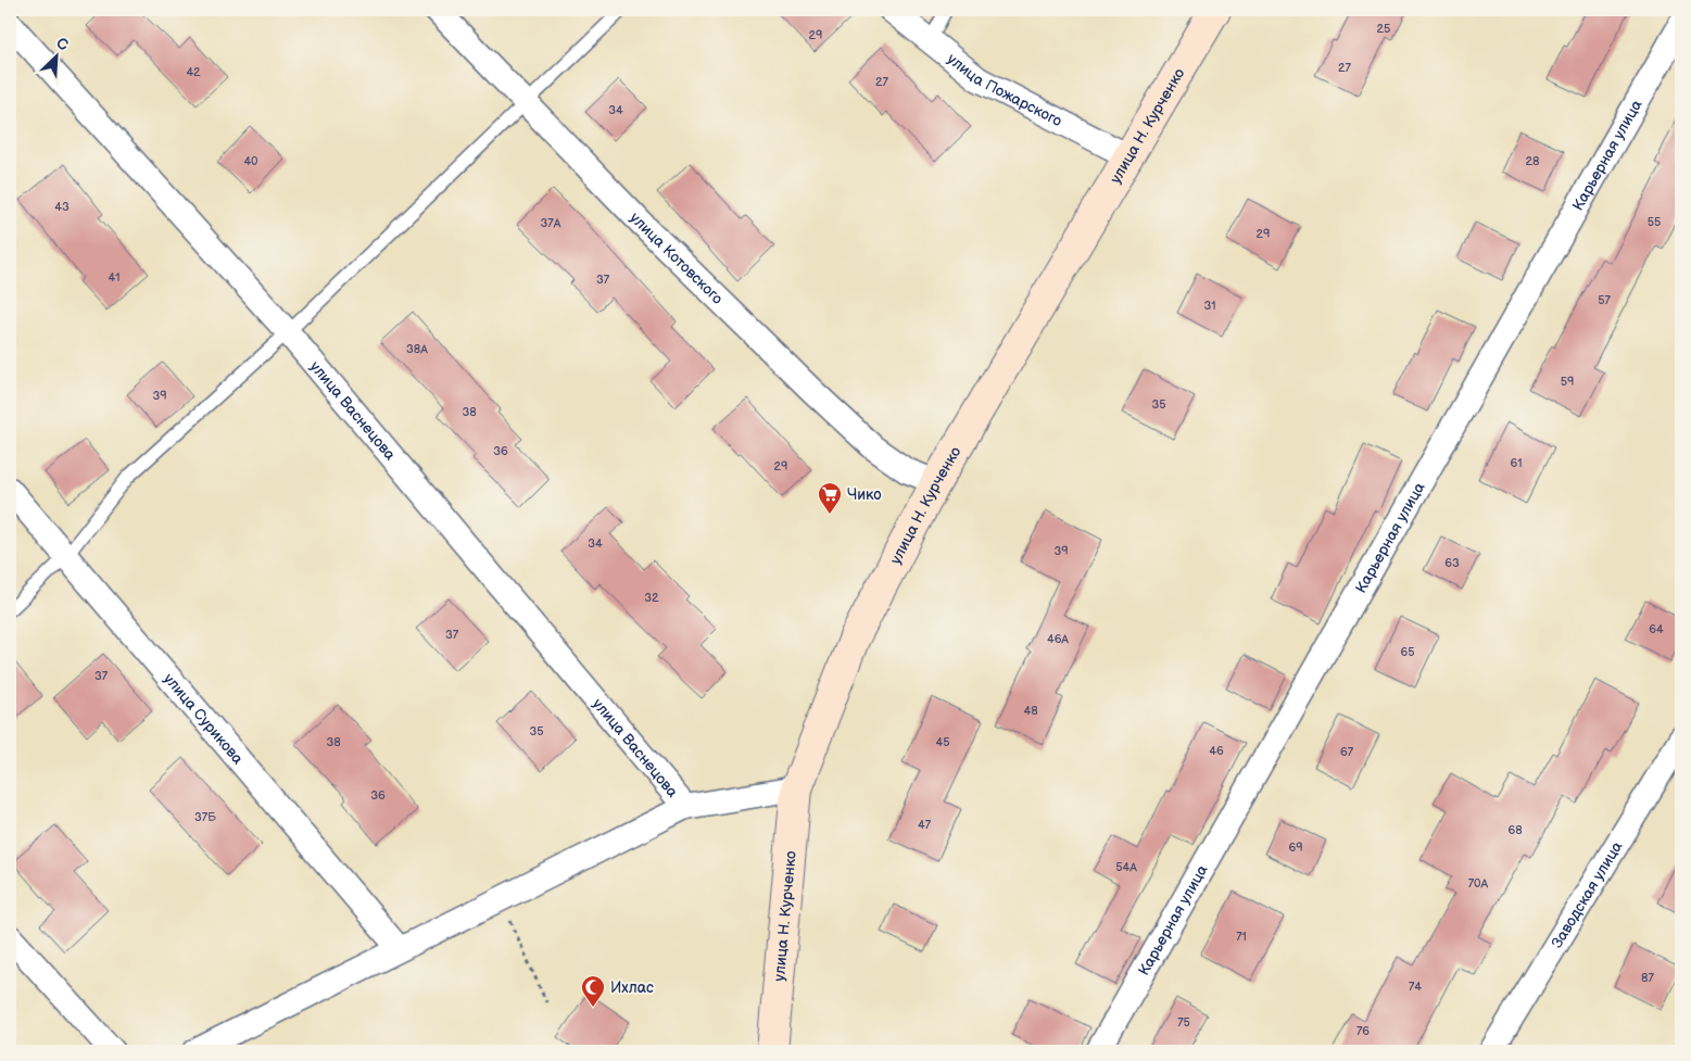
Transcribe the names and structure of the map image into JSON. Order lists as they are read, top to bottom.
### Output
{
  "streets": {
    "main road": ["улица Н. Курченко"],
    "street": [
      "улица Пожарского",
      "Карьерная улица",
      "улица Котовского",
      "улица Васнецова",
      "улица Сурикова",
      "Заводская улица"
    ]
  },
  "crossings": [
    ["улица Пожарского", "улица Н. Курченко"],
    ["улица Н. Курченко", "улица Котовского"]
  ],
  "places": {
    "supermarket": ["Чико"],
    "mosque": ["Ихлас"]
  },
  "house_numbers": [
    "25",
    "29",
    "27",
    "42",
    "27",
    "34",
    "40",
    "28",
    "43",
    "55",
    "37А",
    "29",
    "41",
    "37",
    "57",
    "31",
    "38А",
    "59",
    "39",
    "35",
    "38",
    "36",
    "61",
    "29",
    "34",
    "39",
    "63",
    "32",
    "64",
    "37",
    "46А",
    "65",
    "37",
    "48",
    "35",
    "38",
    "45",
    "46",
    "67",
    "36",
    "37Б",
    "47",
    "68",
    "69",
    "54А",
    "70А",
    "71",
    "87",
    "74",
    "75",
    "76"
  ],
  "north": "top right"
}
